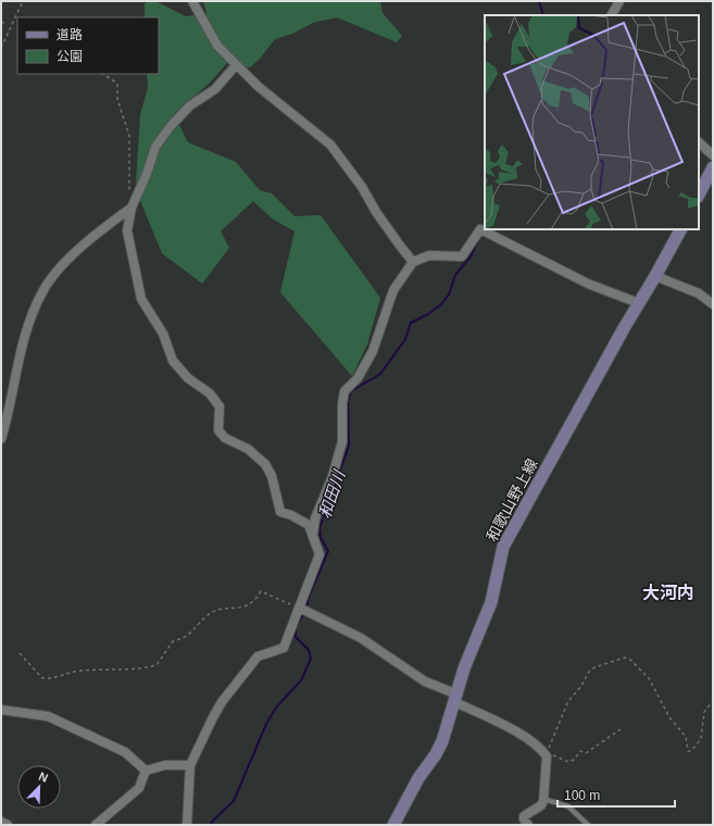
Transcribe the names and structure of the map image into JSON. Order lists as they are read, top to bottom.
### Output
{
  "streets": {
    "main road": ["和歌山野上線"]
  },
  "districts": ["大河内"],
  "water": ["和田川"],
  "legend": ["道路", "公園"],
  "scale_bar": "100 m",
  "north": "top right"
}
